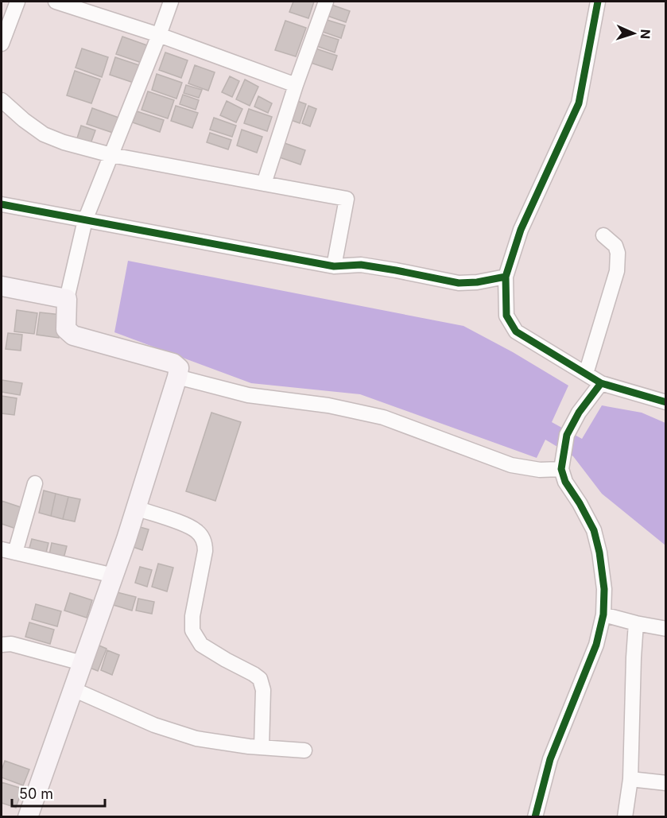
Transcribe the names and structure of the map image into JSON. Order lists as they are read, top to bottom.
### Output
{
  "scale_bar": "50 m",
  "north": "right"
}
